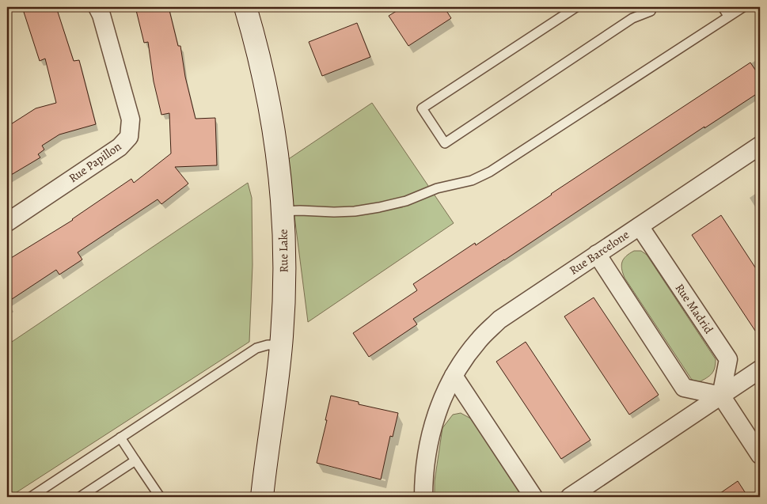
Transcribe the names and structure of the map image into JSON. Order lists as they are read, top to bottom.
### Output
{
  "streets": {
    "street": [
      "Rue Papillon",
      "Rue Lake",
      "Rue Barcelone",
      "Rue Madrid"
    ]
  },
  "crossings": [
    ["Rue Barcelone", "Rue Madrid"]
  ]
}
